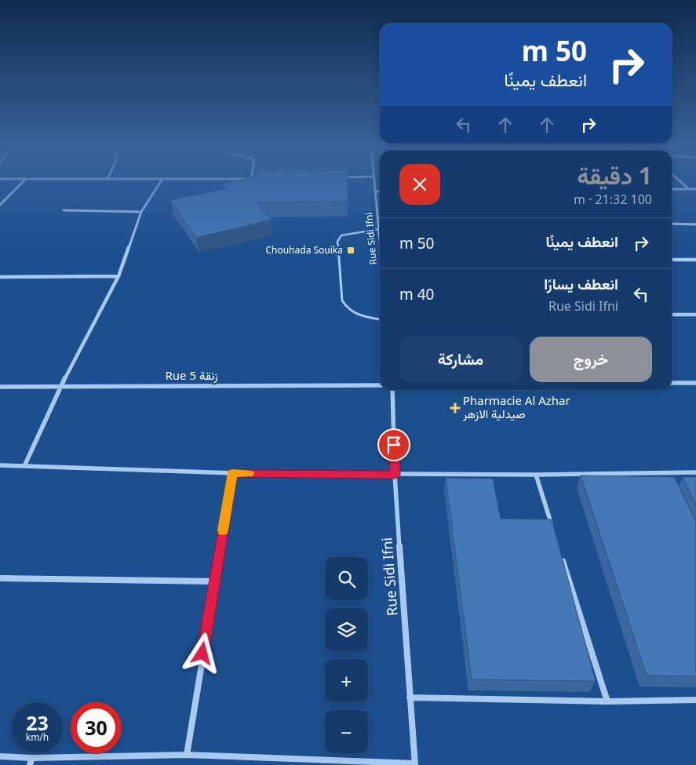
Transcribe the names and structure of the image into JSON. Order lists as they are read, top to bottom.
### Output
{
  "streets": {
    "street": ["Rue Sidi Ifni", "Rue 5 زنقة"]
  },
  "places": {
    "transit": ["Chouhada Souika"],
    "health": ["Pharmacie Al Azhar صيدلية الازهر"]
  },
  "page": {
    "turn": ["50 m", "انعطف يمينًا"],
    "heading": ["1 دقيقة", "100 m · 21:32"],
    "list": [
      {
        "name": "انعطف يمينًا",
        "value": "50 m"
      },
      {
        "name": "انعطف يسارًا",
        "note": "Rue Sidi Ifni",
        "value": "40 m"
      }
    ],
    "buttons": ["خروج", "مشاركة"],
    "map_buttons": ["+", "−"],
    "speed": "23 km/h",
    "limit": "30"
  }
}
